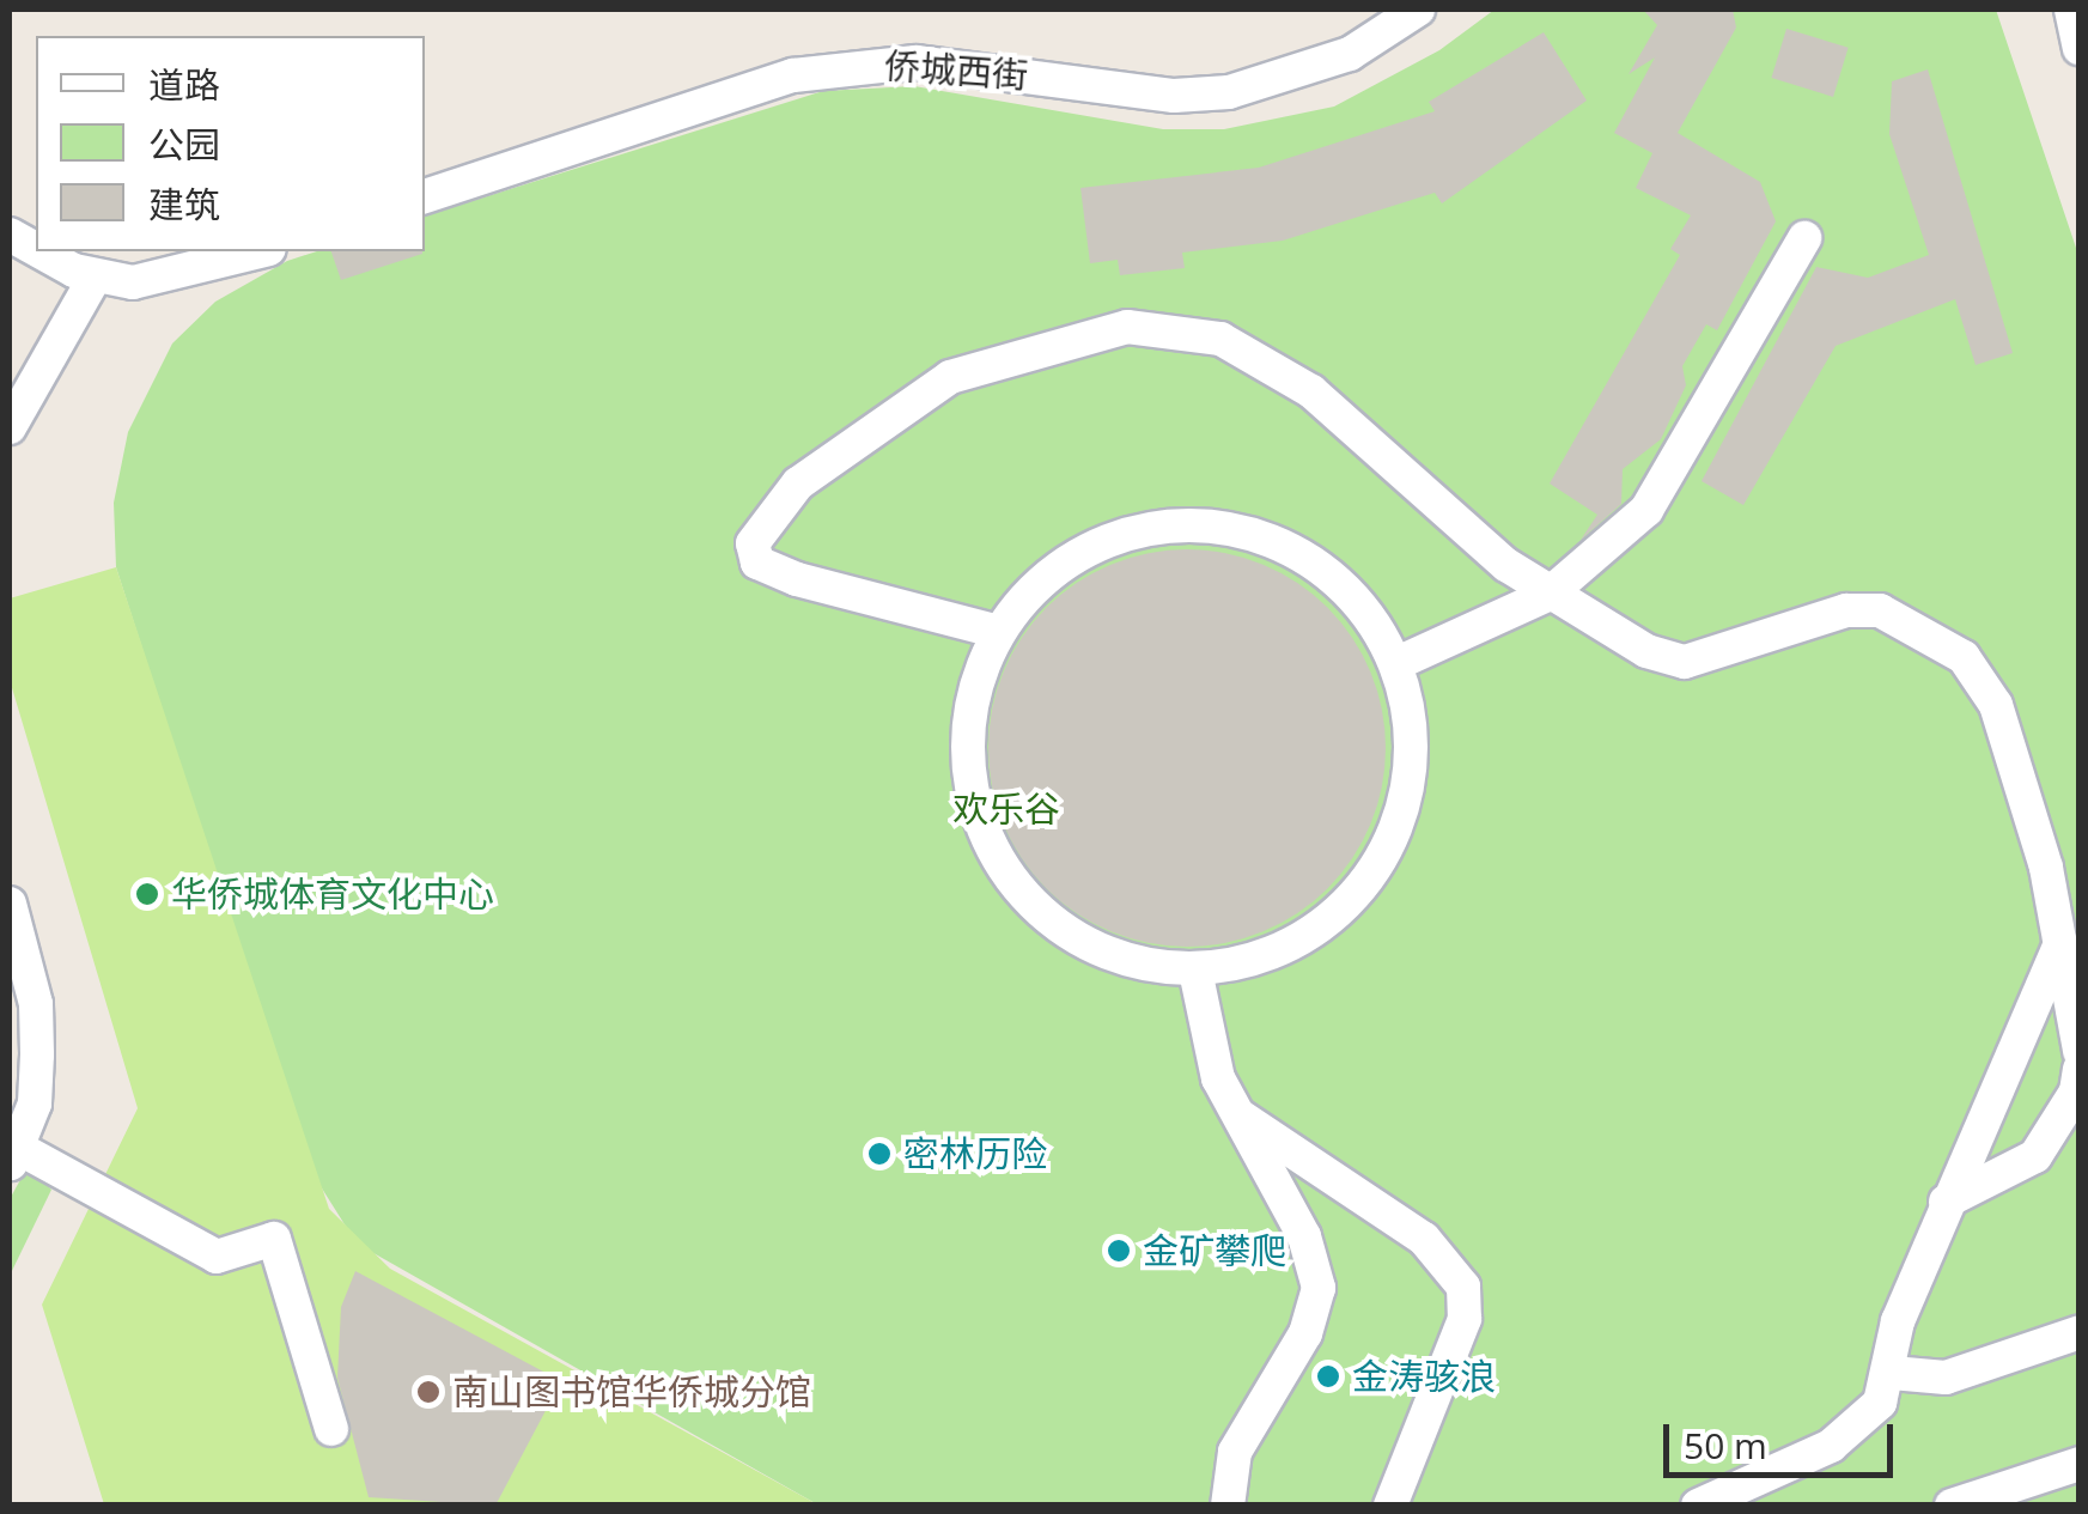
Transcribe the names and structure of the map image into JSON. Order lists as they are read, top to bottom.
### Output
{
  "streets": {
    "street": ["侨城西街"]
  },
  "parks": ["欢乐谷"],
  "places": [
    "华侨城体育文化中心",
    "密林历险",
    "金矿攀爬",
    "金涛骇浪",
    "南山图书馆华侨城分馆"
  ],
  "legend": ["道路", "公园", "建筑"],
  "scale_bar": "50 m"
}
